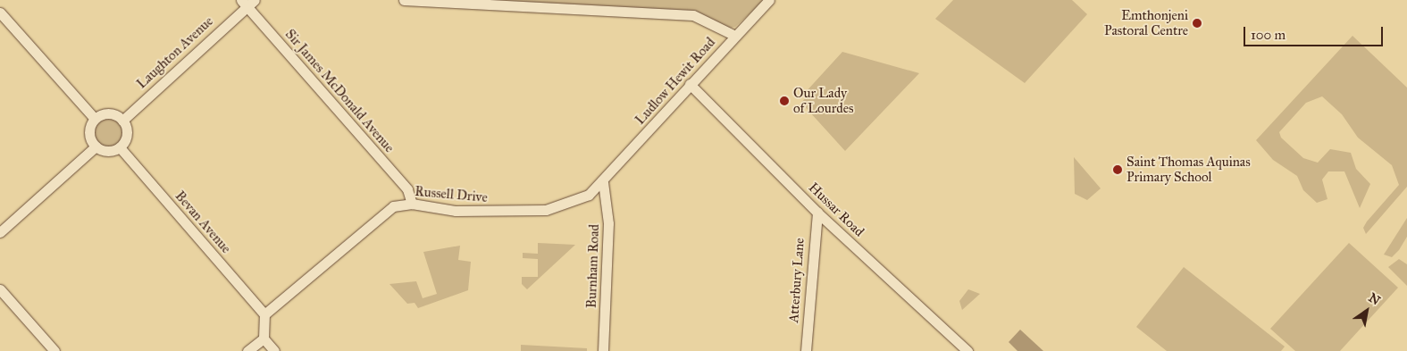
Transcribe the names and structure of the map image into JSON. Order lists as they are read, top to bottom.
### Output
{
  "streets": {
    "street": [
      "Laughton Avenue",
      "Ludlow Hewit Road",
      "Sir James McDonald Avenue",
      "Russell Drive",
      "Hussar Road",
      "Bevan Avenue",
      "Burnham Road",
      "Atterbury Lane"
    ]
  },
  "crossings": [
    ["Laughton Avenue", "Sir James McDonald Avenue"],
    ["Laughton Avenue", "Bevan Avenue"],
    ["Ludlow Hewit Road", "Russell Drive"],
    ["Ludlow Hewit Road", "Hussar Road"],
    ["Ludlow Hewit Road", "Burnham Road"],
    ["Sir James McDonald Avenue", "Russell Drive"],
    ["Russell Drive", "Bevan Avenue"],
    ["Russell Drive", "Burnham Road"],
    ["Hussar Road", "Atterbury Lane"]
  ],
  "places": ["Emthonjeni Pastoral Centre", "Our Lady of Lourdes", "Saint Thomas Aquinas Primary School"],
  "scale_bar": "100 m",
  "north": "top right"
}
